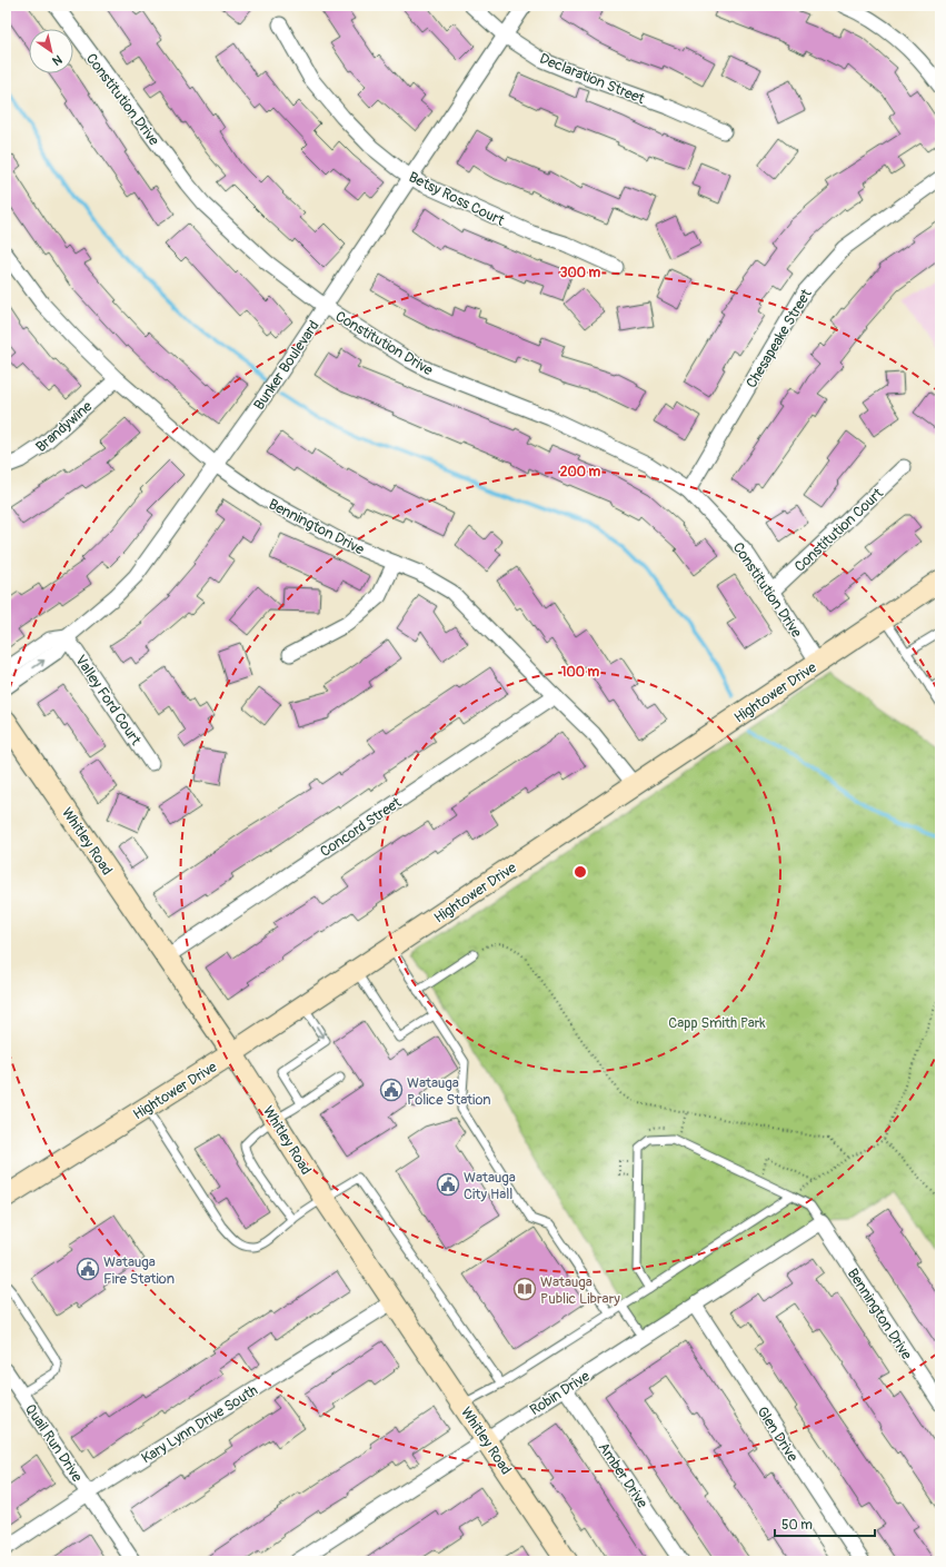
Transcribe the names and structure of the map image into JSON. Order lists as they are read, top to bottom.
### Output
{
  "streets": {
    "main road": ["Hightower Drive", "Whitley Road"],
    "street": [
      "Declaration Street",
      "Constitution Drive",
      "Betsy Ross Court",
      "Chesapeake Street",
      "Bunker Boulevard",
      "Brandywine",
      "Bennington Drive",
      "Constitution Court",
      "Valley Ford Court",
      "Concord Street",
      "Robin Drive",
      "Kary Lynn Drive South",
      "Glen Drive",
      "Quail Run Drive",
      "Amber Drive"
    ]
  },
  "crossings": [
    ["Declaration Street", "Bunker Boulevard"],
    ["Constitution Drive", "Chesapeake Street"],
    ["Constitution Drive", "Bunker Boulevard"],
    ["Constitution Drive", "Constitution Court"],
    ["Constitution Drive", "Hightower Drive"],
    ["Betsy Ross Court", "Bunker Boulevard"],
    ["Bunker Boulevard", "Bennington Drive"],
    ["Bunker Boulevard", "Valley Ford Court"],
    ["Brandywine", "Bennington Drive"],
    ["Bennington Drive", "Hightower Drive"],
    ["Bennington Drive", "Concord Street"],
    ["Bennington Drive", "Robin Drive"],
    ["Hightower Drive", "Whitley Road"],
    ["Concord Street", "Whitley Road"],
    ["Whitley Road", "Robin Drive"],
    ["Whitley Road", "Kary Lynn Drive South"],
    ["Robin Drive", "Glen Drive"],
    ["Robin Drive", "Amber Drive"],
    ["Kary Lynn Drive South", "Quail Run Drive"]
  ],
  "parks": ["Capp Smith Park"],
  "places": {
    "public building": ["Watauga Police Station", "Watauga City Hall", "Watauga Fire Station"],
    "library": ["Watauga Public Library"]
  },
  "scale_bar": "50 m",
  "north": "bottom right",
  "rings": ["300 m", "200 m", "100 m"]
}
